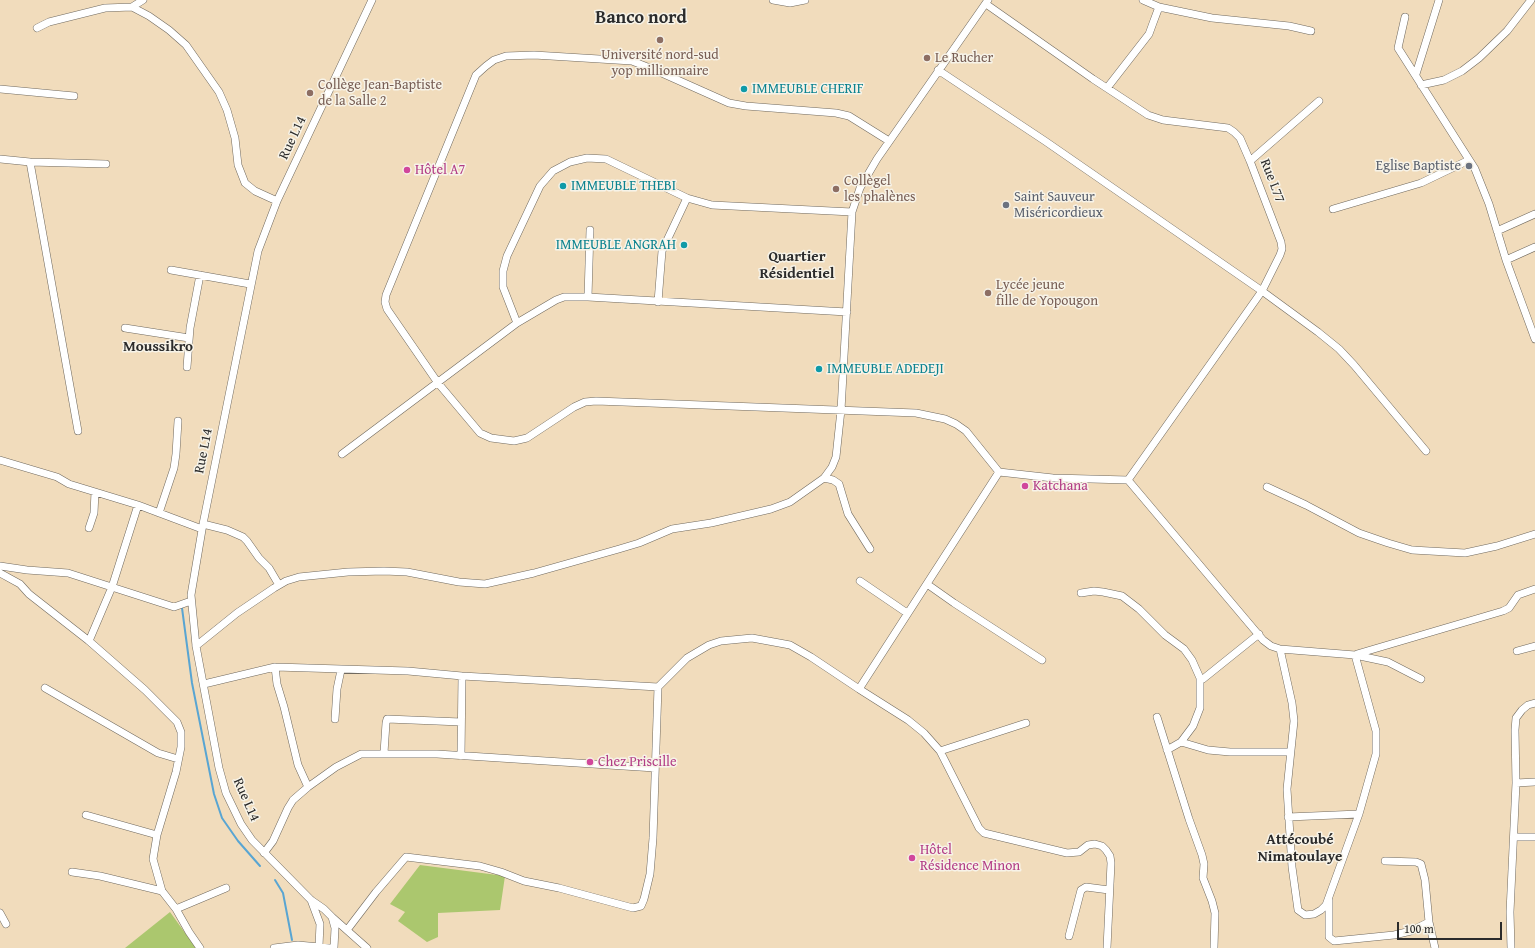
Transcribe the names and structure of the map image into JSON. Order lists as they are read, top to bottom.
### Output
{
  "streets": {
    "street": ["Rue L14", "Rue L77"]
  },
  "districts": [
    "Banco nord",
    "Quartier Résidentiel",
    "Moussikro",
    "Attécoubé Nimatoulaye"
  ],
  "places": [
    "Université nord-sud yop millionnaire",
    "Le Rucher",
    "IMMEUBLE CHERIF",
    "Collège Jean-Baptiste de la Salle 2",
    "Eglise Baptiste",
    "Hôtel A7",
    "IMMEUBLE THEBI",
    "Collègel les phalènes",
    "Saint Sauveur Miséricordieux",
    "IMMEUBLE ANGRAH",
    "Lycée jeune fille de Yopougon",
    "IMMEUBLE ADEDEJI",
    "Katchana",
    "Chez Priscille",
    "Hôtel Résidence Minon"
  ],
  "scale_bar": "100 m"
}
